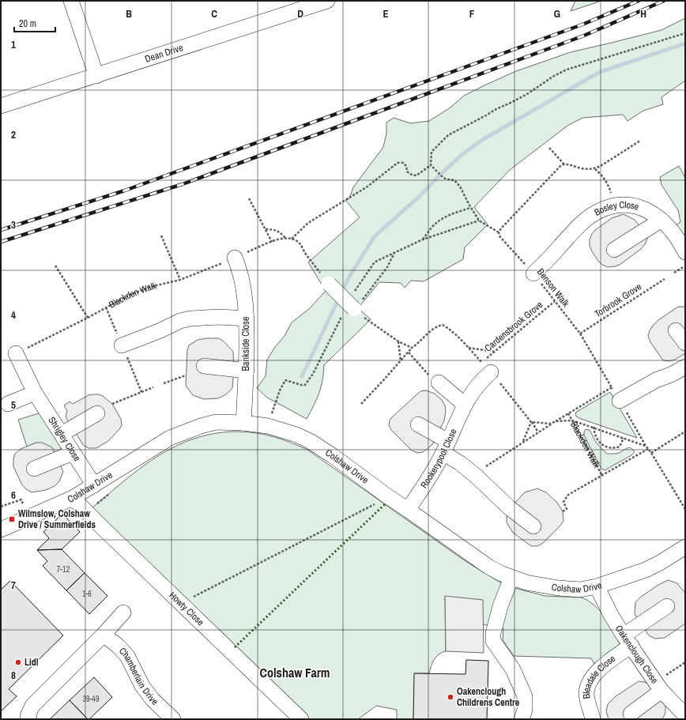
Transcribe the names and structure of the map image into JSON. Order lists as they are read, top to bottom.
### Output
{
  "streets": {
    "street": [
      "Dean Drive",
      "Bosley Close",
      "Bankside Close",
      "Shrigley Close",
      "Rookerypool Close",
      "Colshaw Drive",
      "Howty Close",
      "Oakenclough Close",
      "Chamberlain Drive",
      "Bleadale Close"
    ],
    "path": [
      "Benson Walk",
      "Blackden Walk",
      "Torbrook Grove",
      "Cardensbrook Grove"
    ]
  },
  "crossings": [
    ["Bosley Close", "Benson Walk"],
    ["Benson Walk", "Blackden Walk"],
    ["Benson Walk", "Torbrook Grove"],
    ["Benson Walk", "Cardensbrook Grove"],
    ["Blackden Walk", "Bankside Close"],
    ["Blackden Walk", "Shrigley Close"],
    ["Cardensbrook Grove", "Rookerypool Close"],
    ["Bankside Close", "Colshaw Drive"],
    ["Shrigley Close", "Colshaw Drive"],
    ["Rookerypool Close", "Colshaw Drive"],
    ["Colshaw Drive", "Howty Close"],
    ["Colshaw Drive", "Oakenclough Close"],
    ["Oakenclough Close", "Bleadale Close"]
  ],
  "districts": ["Colshaw Farm"],
  "places": {
    "transit": ["Wilmslow, Colshaw Drive / Summerfields"],
    "other": ["Lidl", "Oakenclough Childrens Centre"]
  },
  "house_numbers": ["7-12", "1-6", "39-49"],
  "scale_bar": "20 m",
  "grid": {
    "columns": [
      "B",
      "C",
      "D",
      "E",
      "F",
      "G",
      "H"
    ],
    "rows": [
      "1",
      "2",
      "3",
      "4",
      "5",
      "6",
      "7",
      "8"
    ]
  }
}
